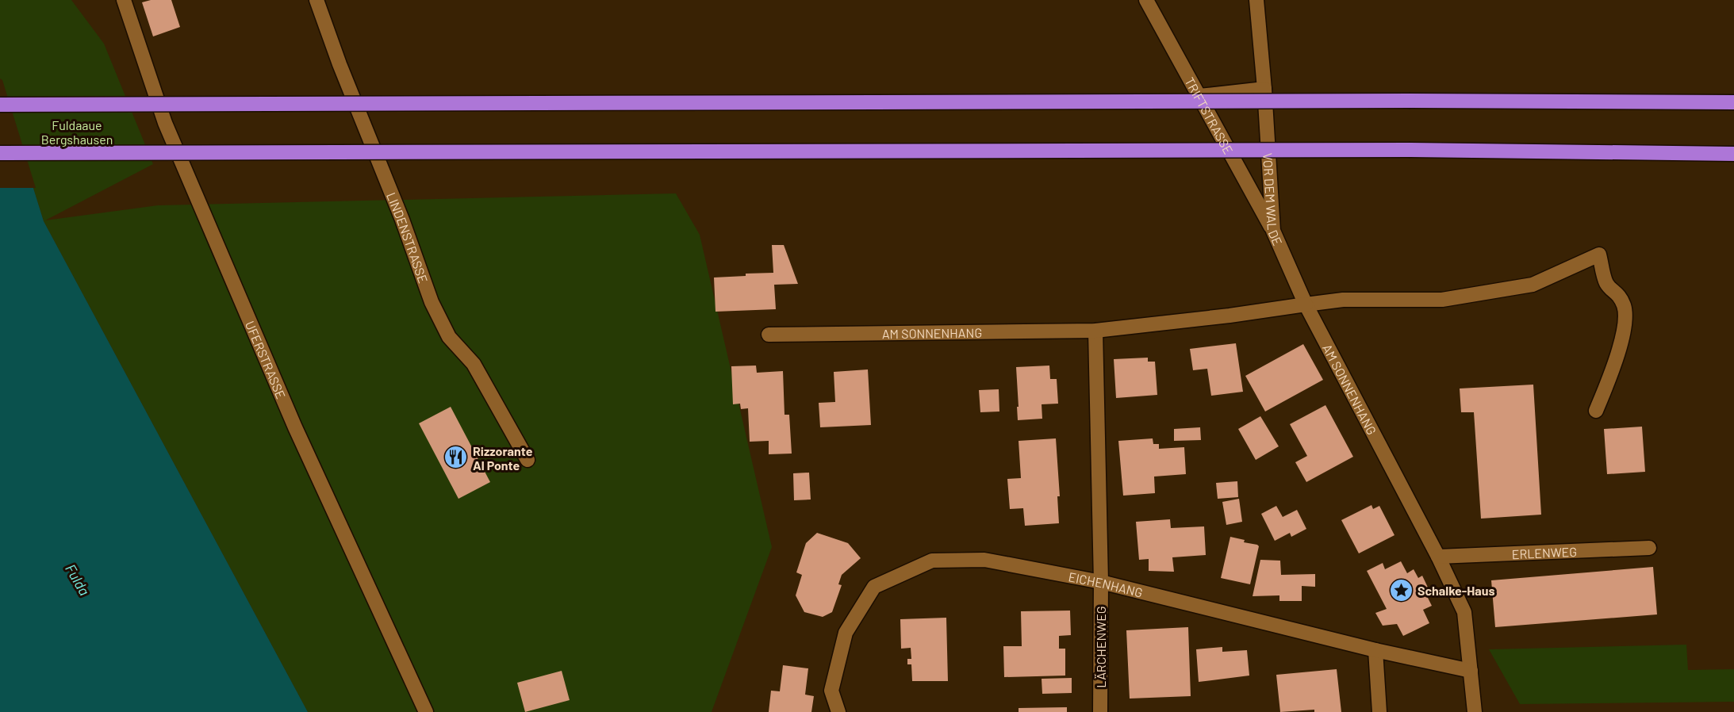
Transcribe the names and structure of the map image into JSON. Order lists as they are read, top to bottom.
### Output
{
  "streets": {
    "street": [
      "TRIFTSTRASSE",
      "VOR DEM WALDE",
      "LINDENSTRASSE",
      "AM SONNENHANG",
      "UFERSTRASSE",
      "ERLENWEG",
      "EICHENHANG",
      "LÄRCHENWEG"
    ]
  },
  "crossings": [
    ["TRIFTSTRASSE", "VOR DEM WALDE"],
    ["VOR DEM WALDE", "AM SONNENHANG"],
    ["AM SONNENHANG", "ERLENWEG"],
    ["AM SONNENHANG", "EICHENHANG"],
    ["EICHENHANG", "LÄRCHENWEG"]
  ],
  "water": ["Fulda"],
  "parks": ["Fuldaaue Bergshausen"],
  "places": {
    "restaurant": ["Rizzorante Al Ponte"],
    "place": ["Schalke-Haus"]
  }
}
